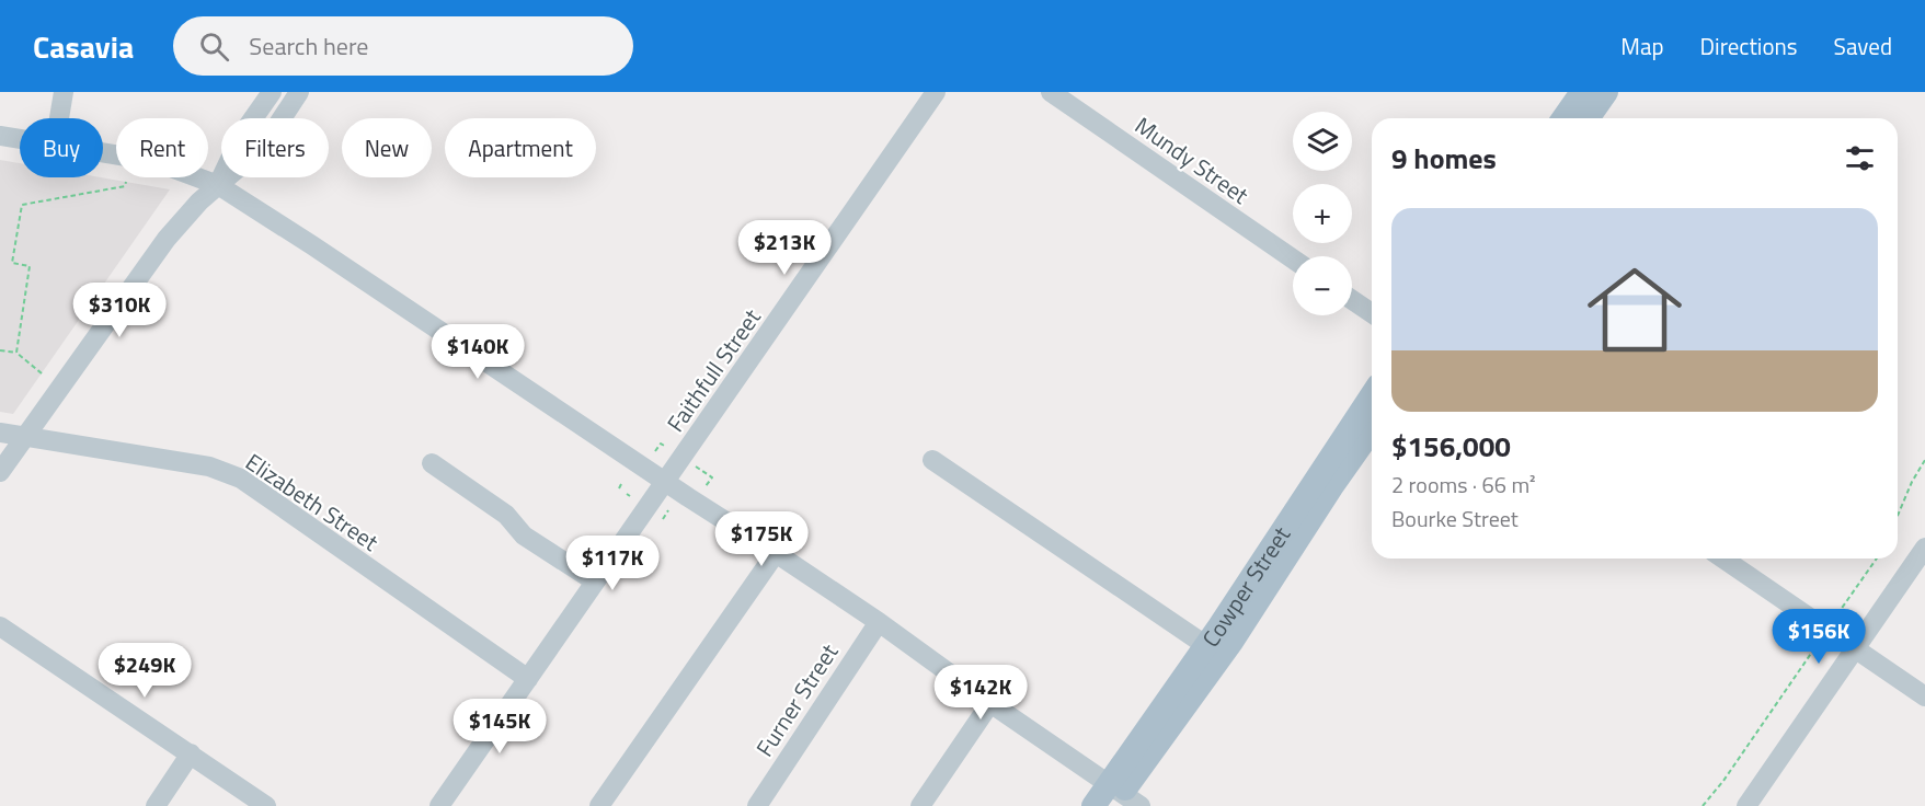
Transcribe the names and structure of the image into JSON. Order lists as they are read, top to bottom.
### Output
{
  "streets": {
    "main road": ["Cowper Street"],
    "street": [
      "Mundy Street",
      "Faithfull Street",
      "Elizabeth Street",
      "Furner Street"
    ]
  },
  "crossings": [
    ["Faithfull Street", "Elizabeth Street"]
  ],
  "page": {
    "header": "Casavia",
    "search": "Search here",
    "nav": ["Map", "Directions", "Saved"],
    "map_buttons": ["+", "−"],
    "chip": [
      "Buy",
      "Rent",
      "Filters",
      "New",
      "Apartment"
    ],
    "heading": "9 homes",
    "list": [
      {
        "name": "$156,000",
        "note": "2 rooms · 66 m² · Bourke Street"
      }
    ],
    "price": [
      "$213K",
      "$310K",
      "$140K",
      "$175K",
      "$117K",
      "$156K",
      "$249K",
      "$142K",
      "$145K"
    ]
  }
}
